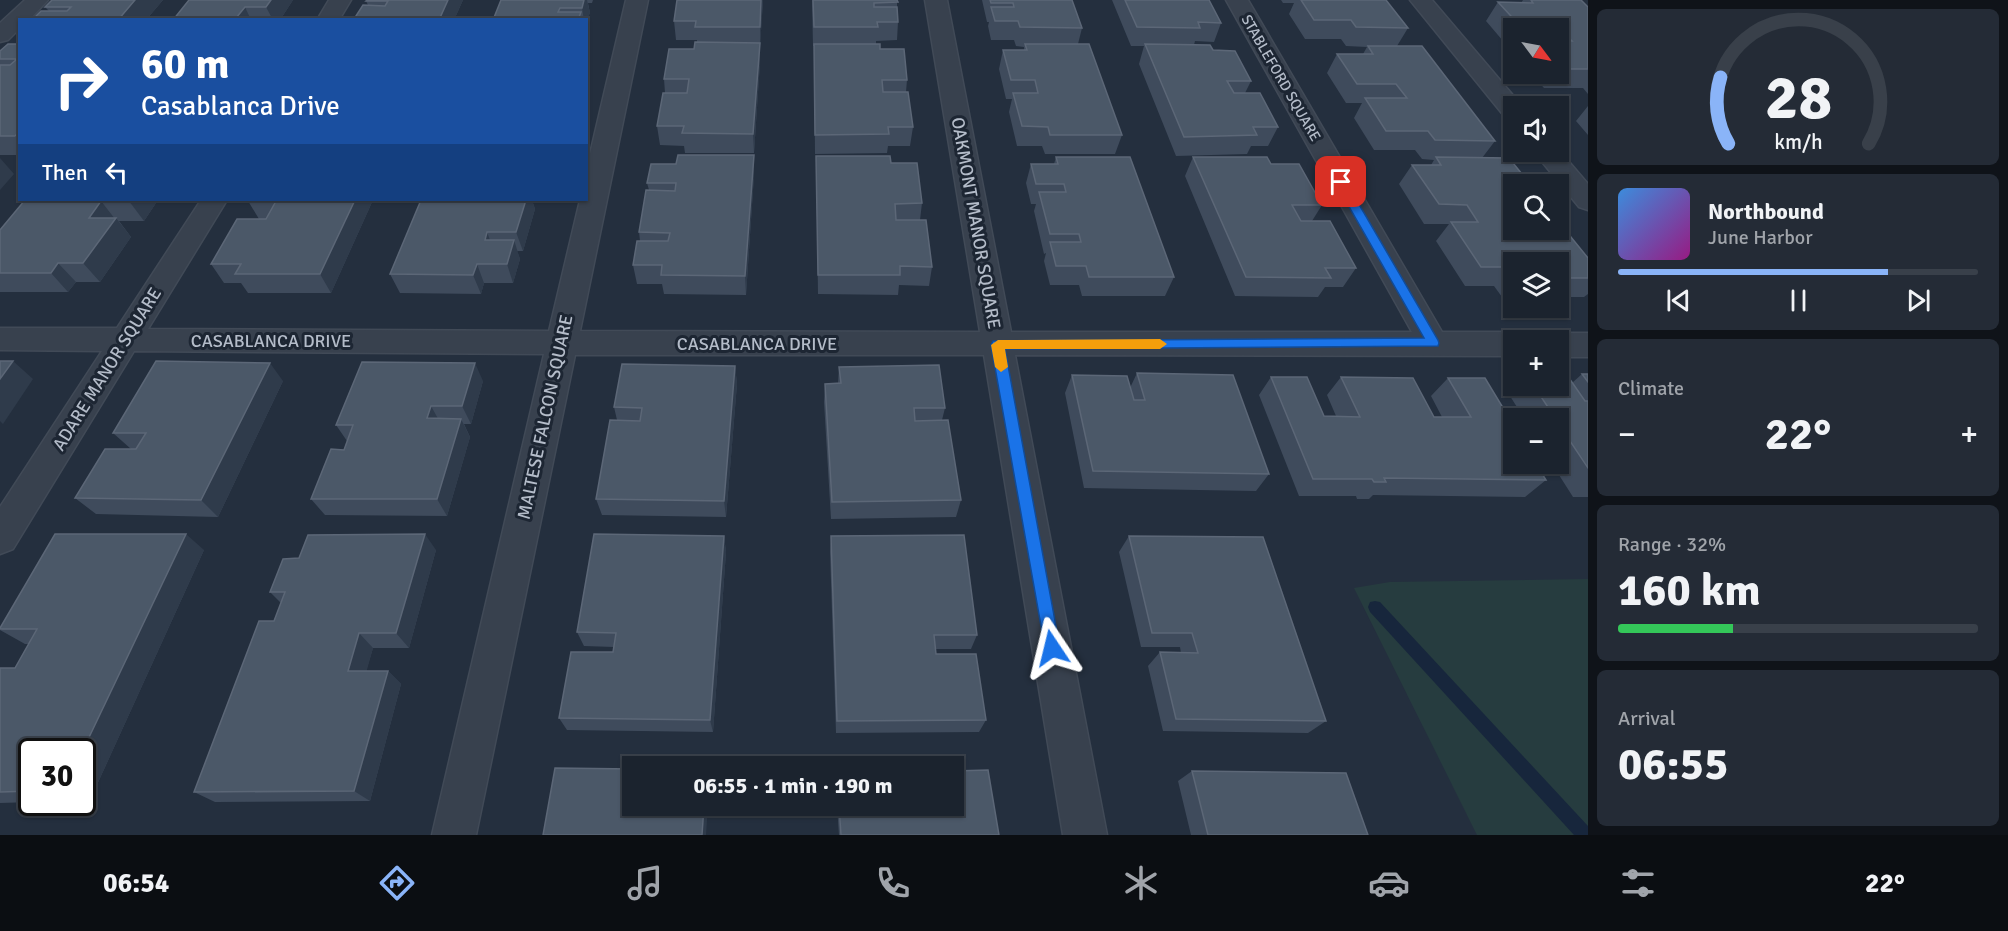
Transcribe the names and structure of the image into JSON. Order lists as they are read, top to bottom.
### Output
{
  "streets": {
    "street": [
      "STABLEFORD SQUARE",
      "OAKMONT MANOR SQUARE",
      "CASABLANCA DRIVE",
      "ADARE MANOR SQUARE",
      "MALTESE FALCON SQUARE"
    ]
  },
  "crossings": [
    ["STABLEFORD SQUARE", "CASABLANCA DRIVE"],
    ["OAKMONT MANOR SQUARE", "CASABLANCA DRIVE"],
    ["CASABLANCA DRIVE", "ADARE MANOR SQUARE"],
    ["CASABLANCA DRIVE", "MALTESE FALCON SQUARE"]
  ],
  "north": "bottom right",
  "page": {
    "map_buttons": ["+", "−"],
    "turn": ["60 m", "Casablanca Drive"],
    "then": "Then",
    "song": ["Northbound", "June Harbor"],
    "tile": [
      "Climate",
      ["Range · 32%", "160 km"],
      ["Arrival", "06:55"]
    ],
    "heat": ["−", "22°", "+"],
    "limit": "30",
    "trip": "06:55 · 1 min · 190 m",
    "tabs": ["06:54", "22°"],
    "gauge": ["28", "km/h"]
  }
}
